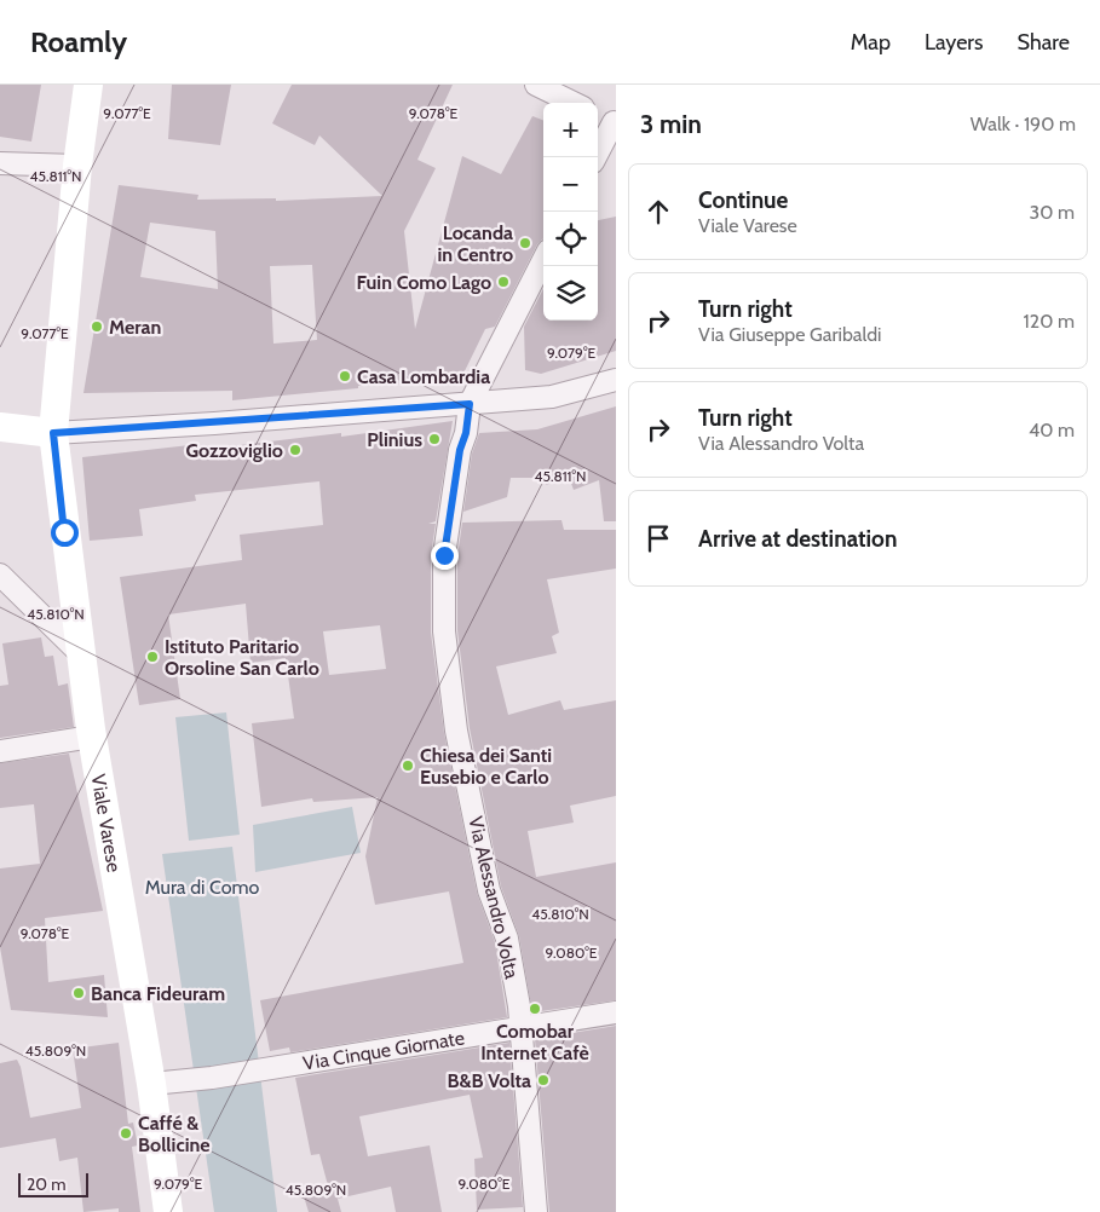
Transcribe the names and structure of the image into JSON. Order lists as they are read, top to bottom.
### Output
{
  "streets": {
    "street": ["Viale Varese", "Via Alessandro Volta", "Via Cinque Giornate"]
  },
  "crossings": [
    ["Viale Varese", "Via Cinque Giornate"],
    ["Via Alessandro Volta", "Via Cinque Giornate"]
  ],
  "parks": ["Mura di Como"],
  "places": [
    "Locanda in Centro",
    "Fuin Como Lago",
    "Meran",
    "Casa Lombardia",
    "Plinius",
    "Gozzoviglio",
    "Istituto Paritario Orsoline San Carlo",
    "Chiesa dei Santi Eusebio e Carlo",
    "Banca Fideuram",
    "Comobar Internet Cafè",
    "B&B Volta",
    "Caffé & Bollicine"
  ],
  "scale_bar": "20 m",
  "page": {
    "header": "Roamly",
    "nav": ["Map", "Layers", "Share"],
    "heading": ["3 min", "Walk · 190 m"],
    "map_buttons": ["+", "−"],
    "list": [
      ["Continue", "Viale Varese", "30 m"],
      ["Turn right", "Via Giuseppe Garibaldi", "120 m"],
      ["Turn right", "Via Alessandro Volta", "40 m"],
      "Arrive at destination"
    ],
    "scale": "20 m"
  },
  "coordinates": [
    "9.077°E",
    "9.078°E",
    "45.811°N",
    "9.079°E",
    "45.810°N",
    "9.080°E",
    "45.809°N"
  ]
}
